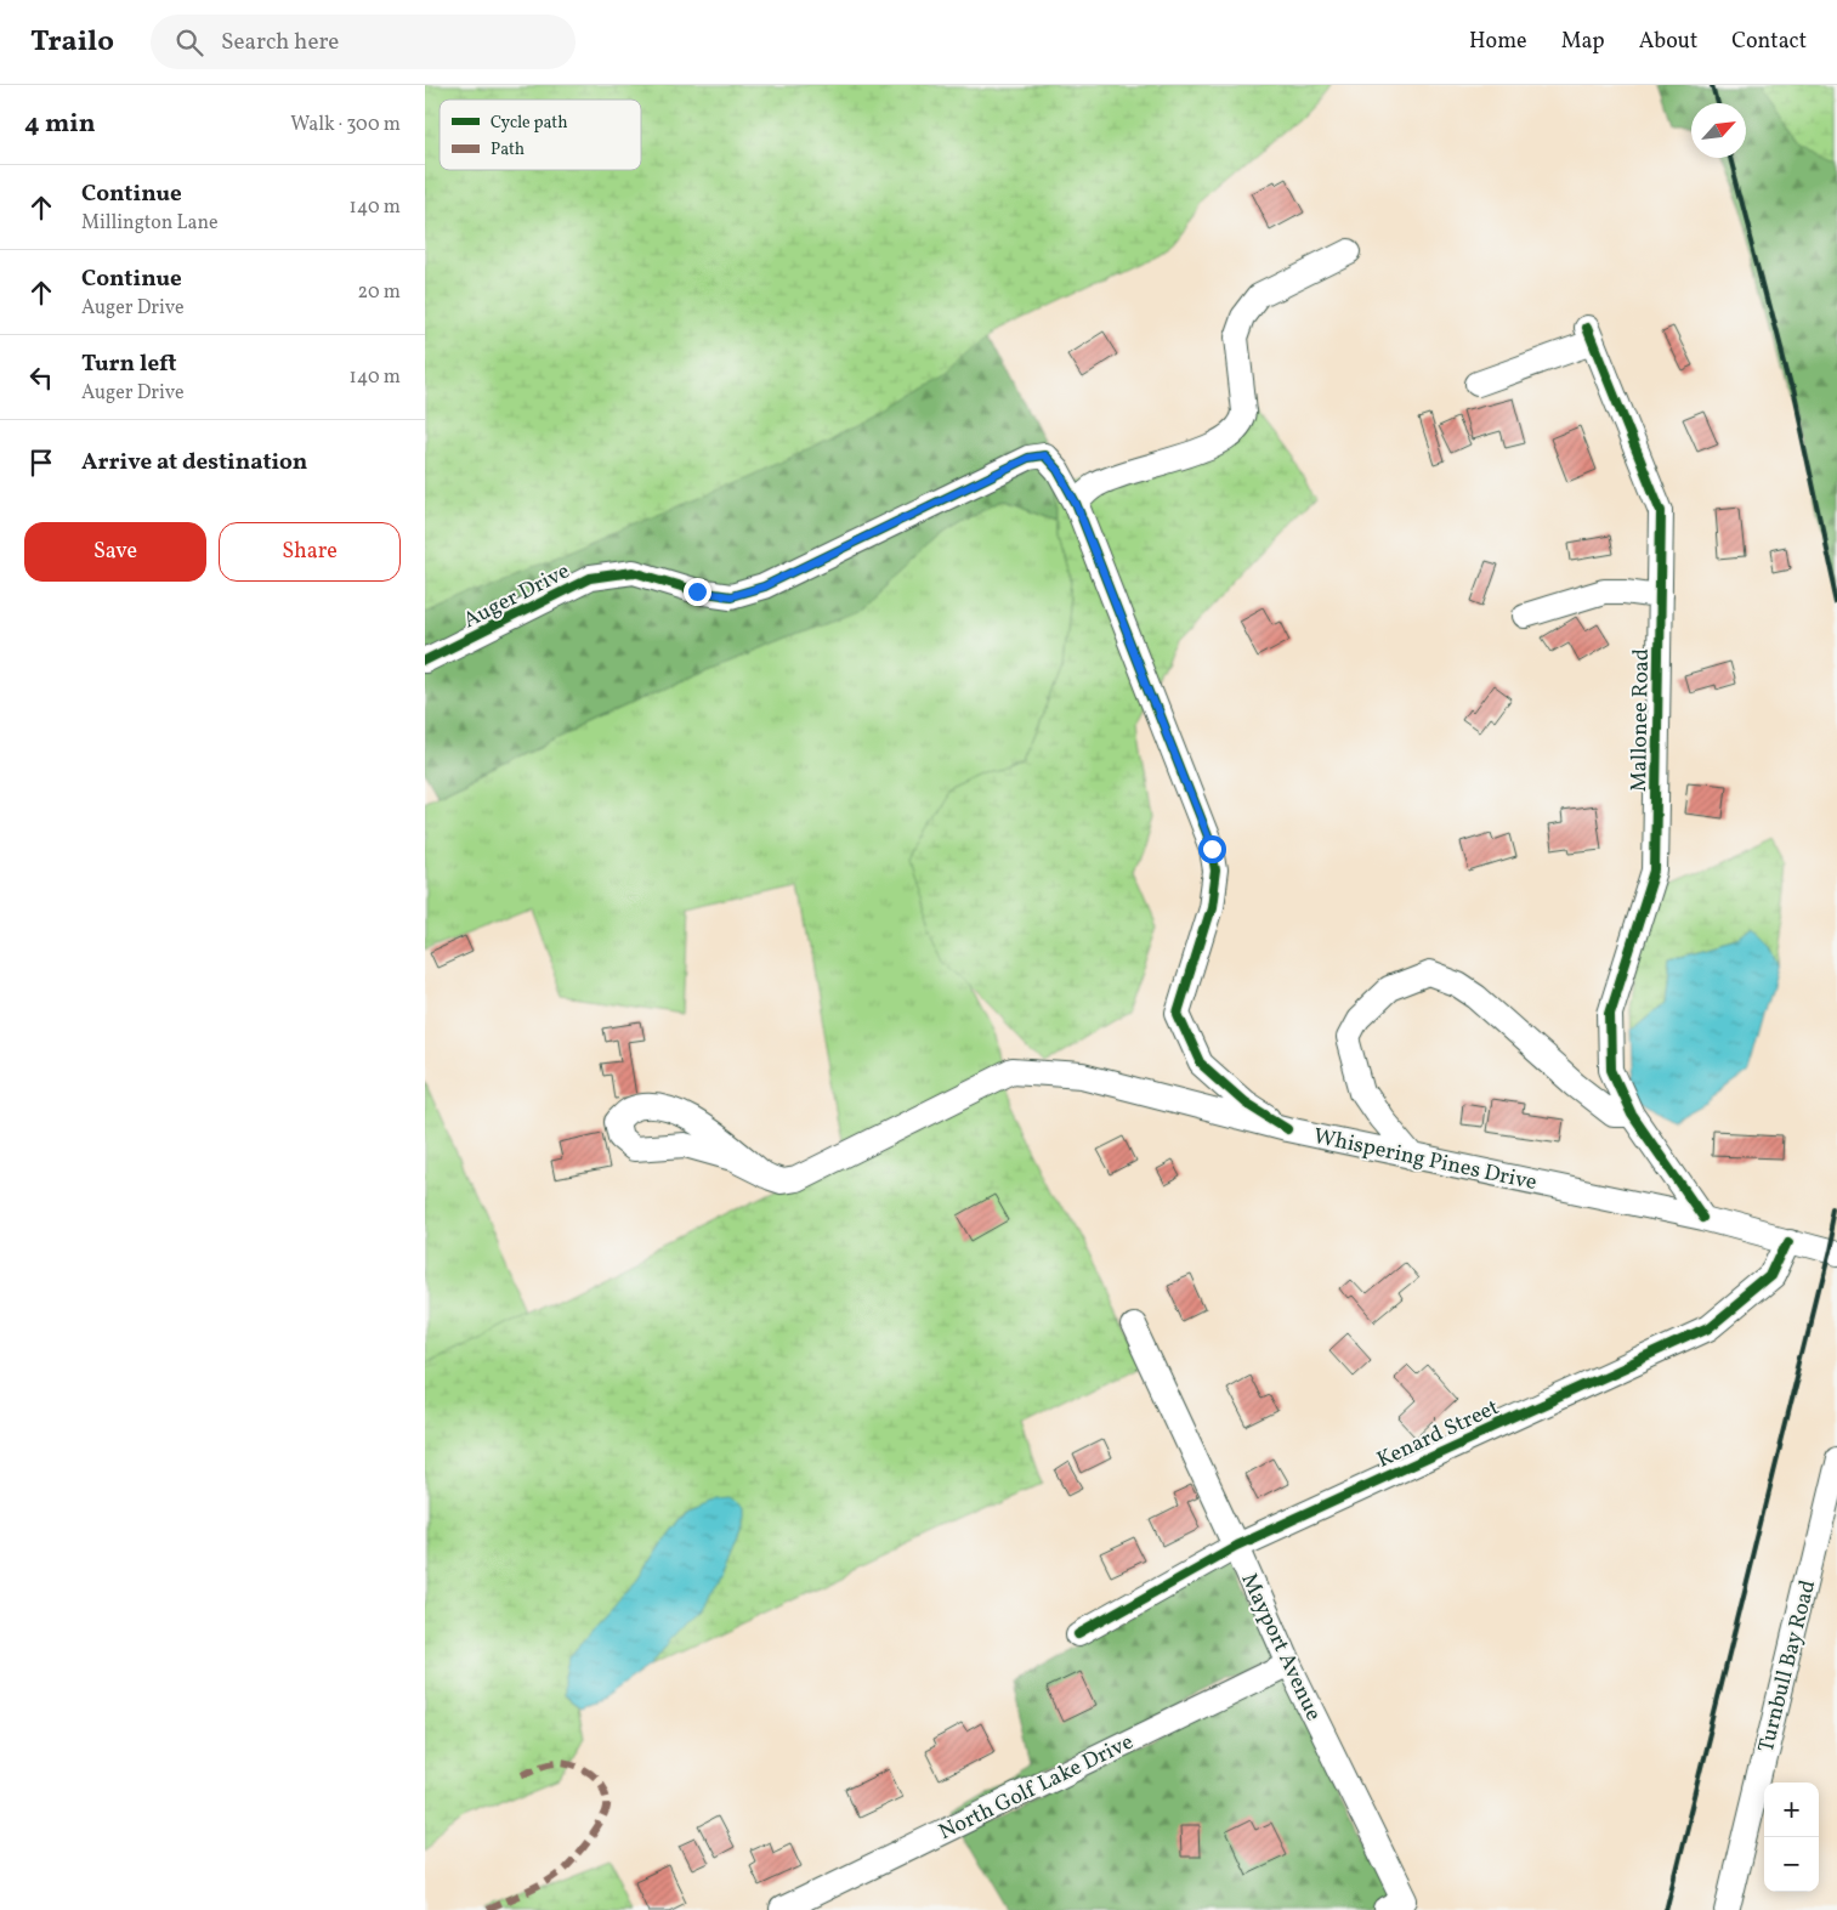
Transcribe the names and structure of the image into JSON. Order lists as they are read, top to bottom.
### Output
{
  "streets": {
    "street": [
      "Auger Drive",
      "Mallonee Road",
      "Whispering Pines Drive",
      "Kenard Street",
      "Mayport Avenue",
      "Turnbull Bay Road",
      "North Golf Lake Drive"
    ]
  },
  "crossings": [
    ["Mallonee Road", "Whispering Pines Drive"],
    ["Whispering Pines Drive", "Kenard Street"],
    ["Kenard Street", "Mayport Avenue"],
    ["Mayport Avenue", "North Golf Lake Drive"]
  ],
  "legend": ["Cycle path", "Path"],
  "north": "top right",
  "page": {
    "header": "Trailo",
    "search": "Search here",
    "nav": [
      "Home",
      "Map",
      "About",
      "Contact"
    ],
    "heading": ["4 min", "Walk · 300 m"],
    "list": [
      ["Continue", "Millington Lane", "140 m"],
      ["Continue", "Auger Drive", "20 m"],
      ["Turn left", "Auger Drive", "140 m"],
      "Arrive at destination"
    ],
    "buttons": ["Save", "Share"],
    "map_buttons": ["+", "−"]
  }
}
